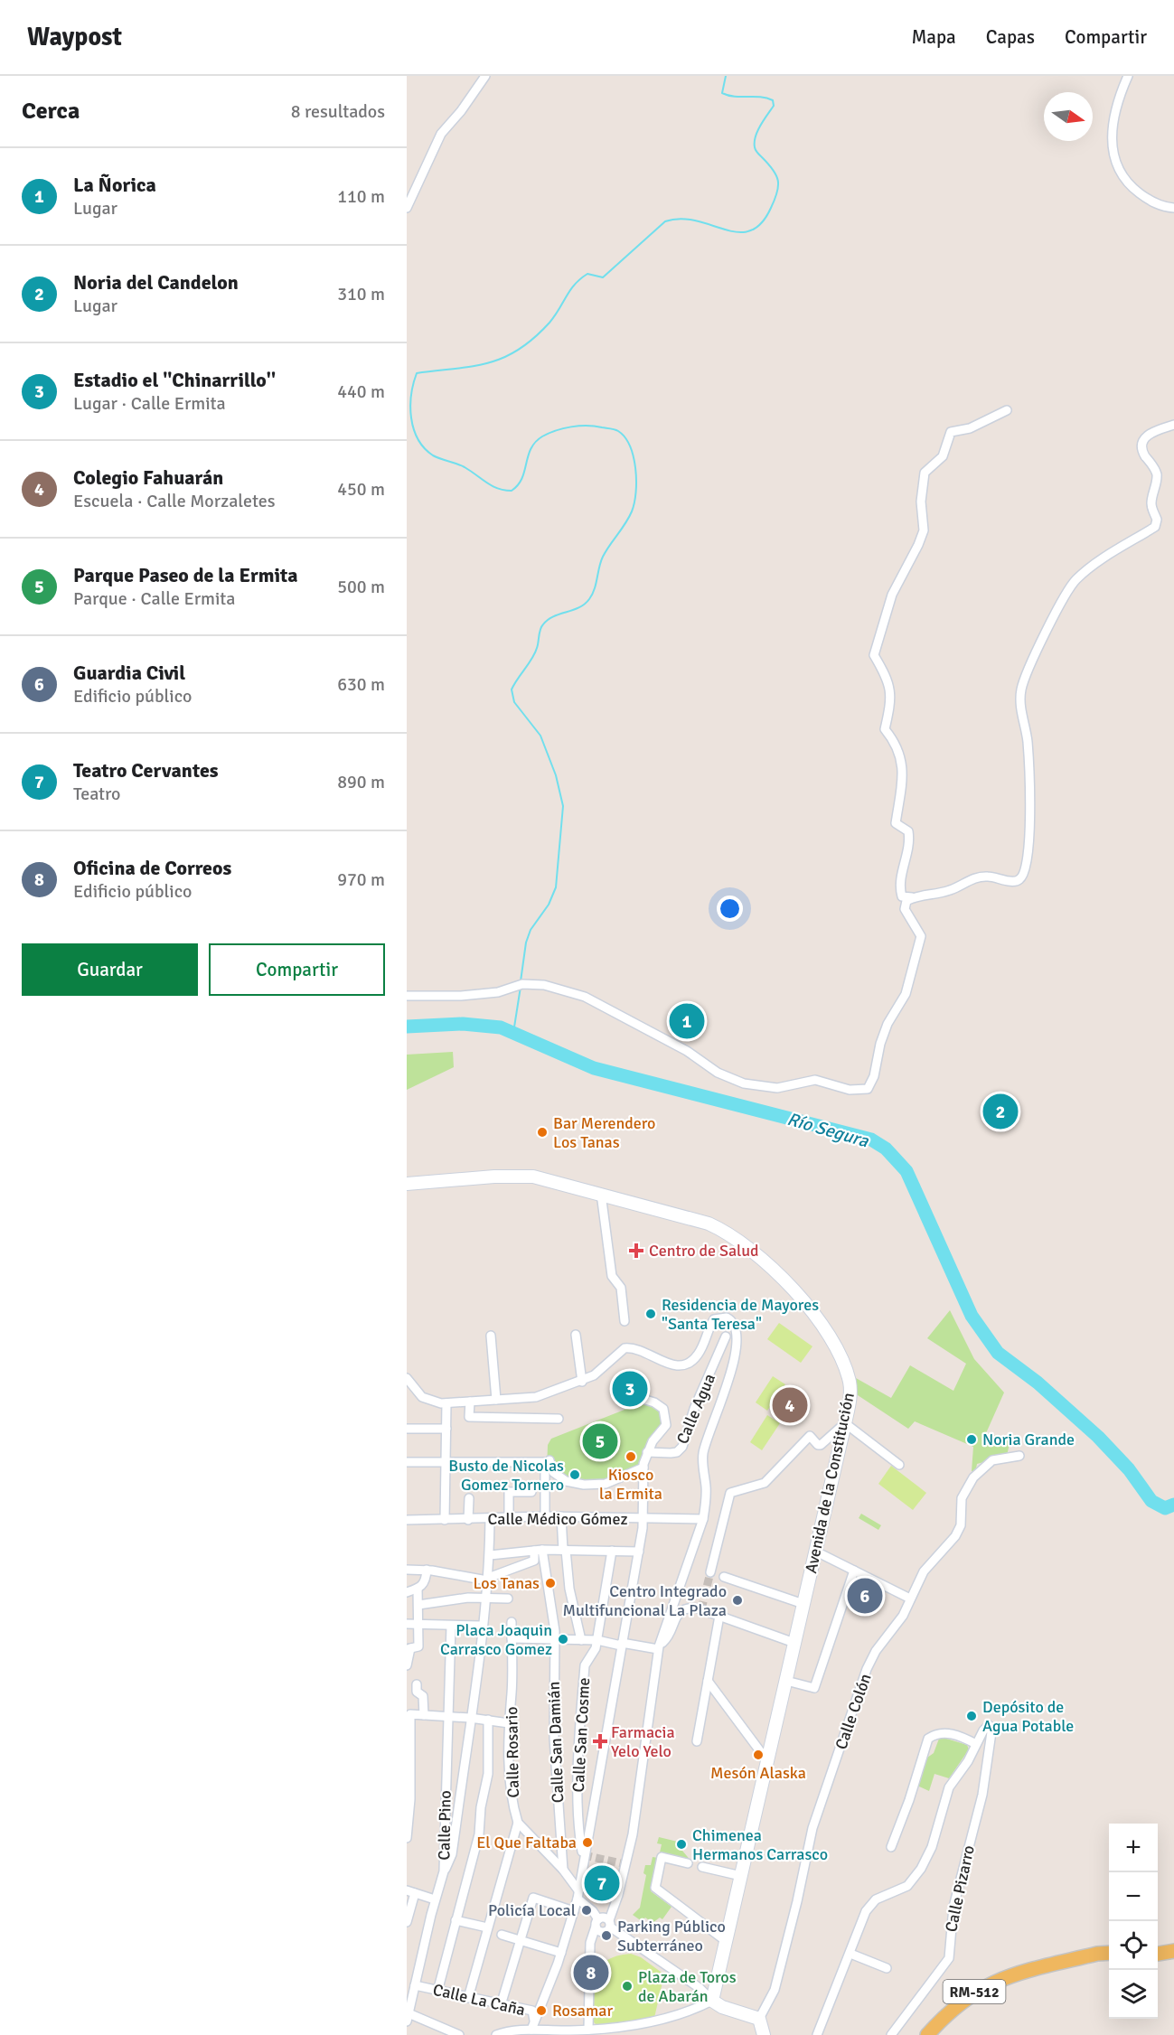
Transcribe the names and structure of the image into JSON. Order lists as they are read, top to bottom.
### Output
{
  "streets": {
    "main road": ["RM-512"],
    "street": [
      "Calle Agua",
      "Avenida de la Constitución",
      "Calle Médico Gómez",
      "Calle Colón",
      "Calle San Cosme",
      "Calle San Damián",
      "Calle Rosario",
      "Calle Pino",
      "Calle Pizarro",
      "Calle La Caña"
    ]
  },
  "crossings": [
    ["Calle Pino", "Calle La Caña"]
  ],
  "water": ["Río Segura"],
  "places": {
    "other": [
      "Bar Merendero Los Tanas",
      "Residencia de Mayores \"Santa Teresa\"",
      "Noria Grande",
      "Kiosco la Ermita",
      "Busto de Nicolas Gomez Tornero",
      "Los Tanas",
      "Centro Integrado Multifuncional La Plaza",
      "Placa Joaquin Carrasco Gomez",
      "Depósito de Agua Potable",
      "Mesón Alaska",
      "El Que Faltaba",
      "Chimenea Hermanos Carrasco",
      "Policía Local",
      "Parking Público Subterráneo",
      "Plaza de Toros de Abarán",
      "Rosamar"
    ],
    "health": ["Centro de Salud", "Farmacia Yelo Yelo"]
  },
  "north": "right",
  "page": {
    "header": "Waypost",
    "nav": ["Mapa", "Capas", "Compartir"],
    "heading": ["Cerca", "8 resultados"],
    "list": [
      {
        "mark": "1",
        "name": "La Ñorica",
        "note": "Lugar",
        "value": "110 m"
      },
      {
        "mark": "2",
        "name": "Noria del Candelon",
        "note": "Lugar",
        "value": "310 m"
      },
      {
        "mark": "3",
        "name": "Estadio el ''Chinarrillo''",
        "note": "Lugar · Calle Ermita",
        "value": "440 m"
      },
      {
        "mark": "4",
        "name": "Colegio Fahuarán",
        "note": "Escuela · Calle Morzaletes",
        "value": "450 m"
      },
      {
        "mark": "5",
        "name": "Parque Paseo de la Ermita",
        "note": "Parque · Calle Ermita",
        "value": "500 m"
      },
      {
        "mark": "6",
        "name": "Guardia Civil",
        "note": "Edificio público",
        "value": "630 m"
      },
      {
        "mark": "7",
        "name": "Teatro Cervantes",
        "note": "Teatro",
        "value": "890 m"
      },
      {
        "mark": "8",
        "name": "Oficina de Correos",
        "note": "Edificio público",
        "value": "970 m"
      }
    ],
    "buttons": ["Guardar", "Compartir"],
    "pins": [
      "1",
      "2",
      "3",
      "4",
      "5",
      "6",
      "7",
      "8"
    ],
    "map_buttons": ["+", "−"]
  }
}
